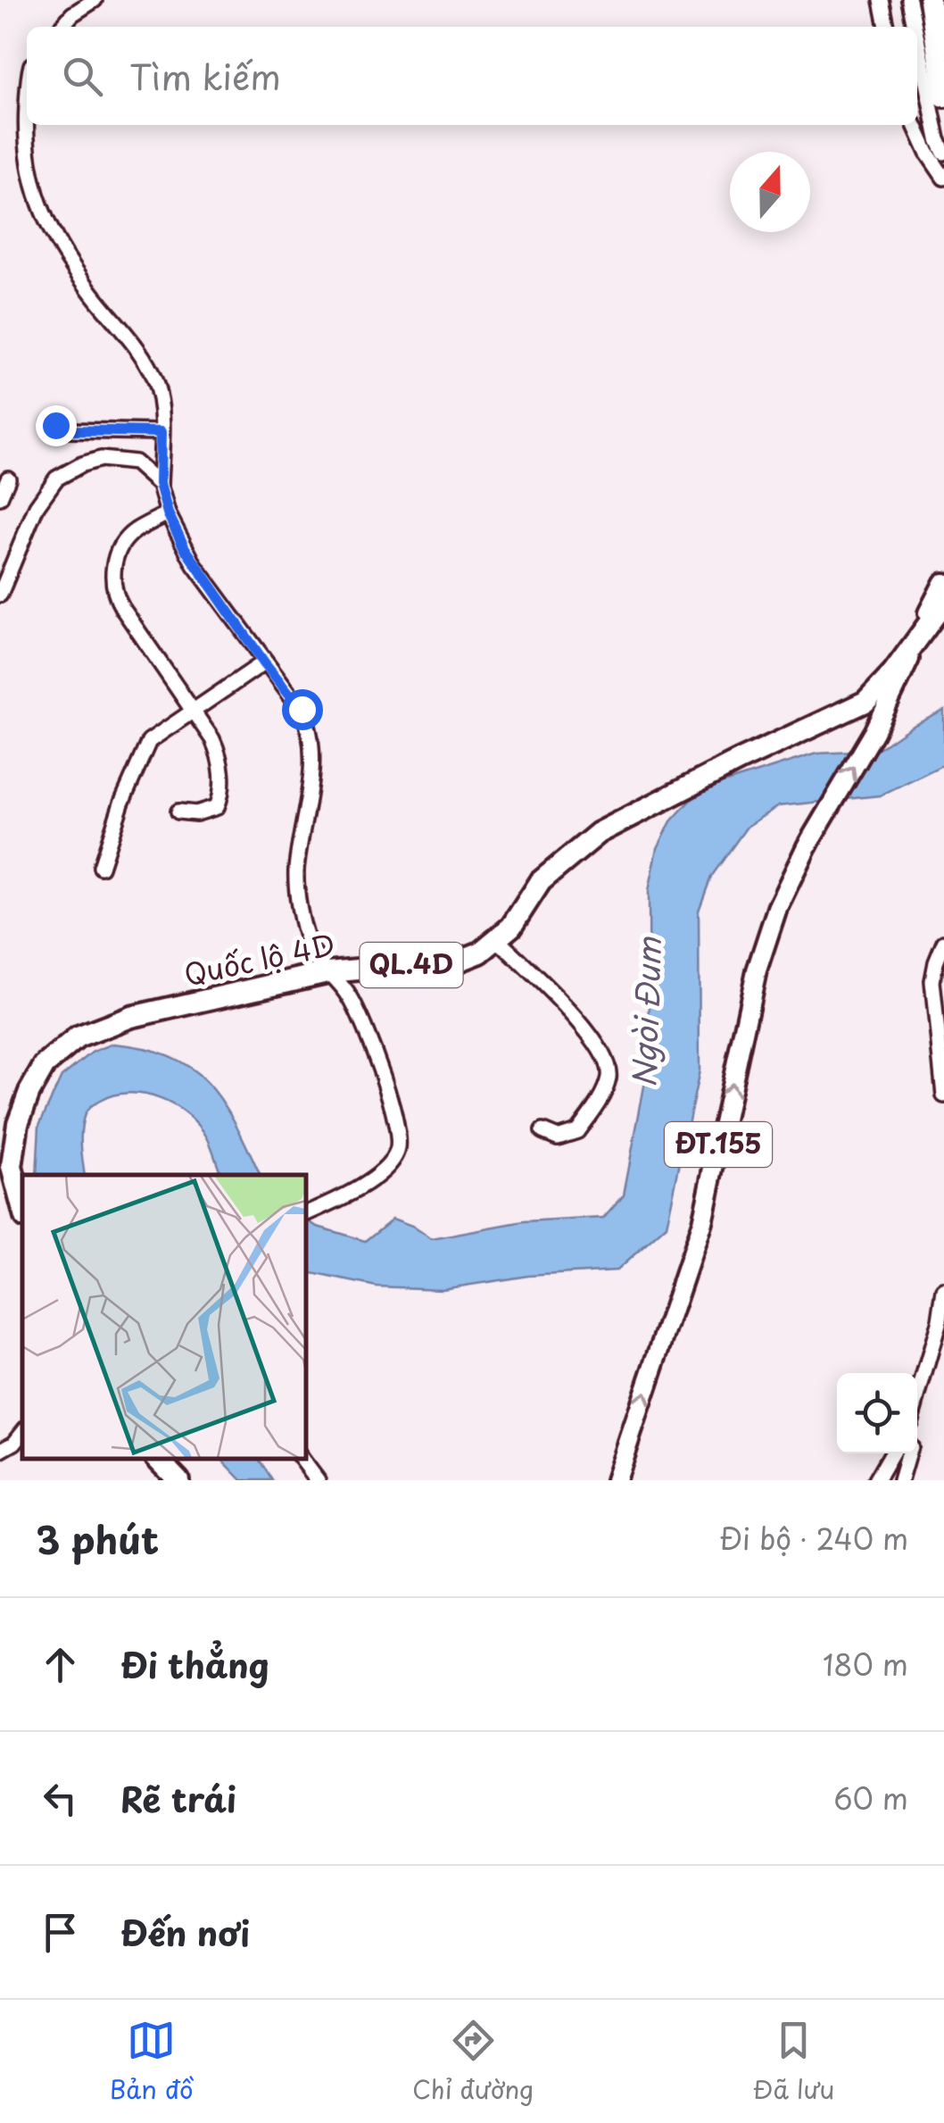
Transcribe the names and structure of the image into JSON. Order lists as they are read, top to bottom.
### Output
{
  "streets": {
    "highway": ["Quốc lộ 4D", "QL.4D"],
    "main road": ["ĐT.155"]
  },
  "crossings": [
    ["Quốc lộ 4D", "ĐT.155"]
  ],
  "water": ["Ngòi Đum"],
  "north": "top",
  "page": {
    "search": "Tìm kiếm",
    "heading": ["3 phút", "Đi bộ · 240 m"],
    "list": [
      ["Đi thẳng", "180 m"],
      ["Rẽ trái", "60 m"],
      "Đến nơi"
    ],
    "nav": ["Bản đồ", "Chỉ đường", "Đã lưu"]
  }
}
